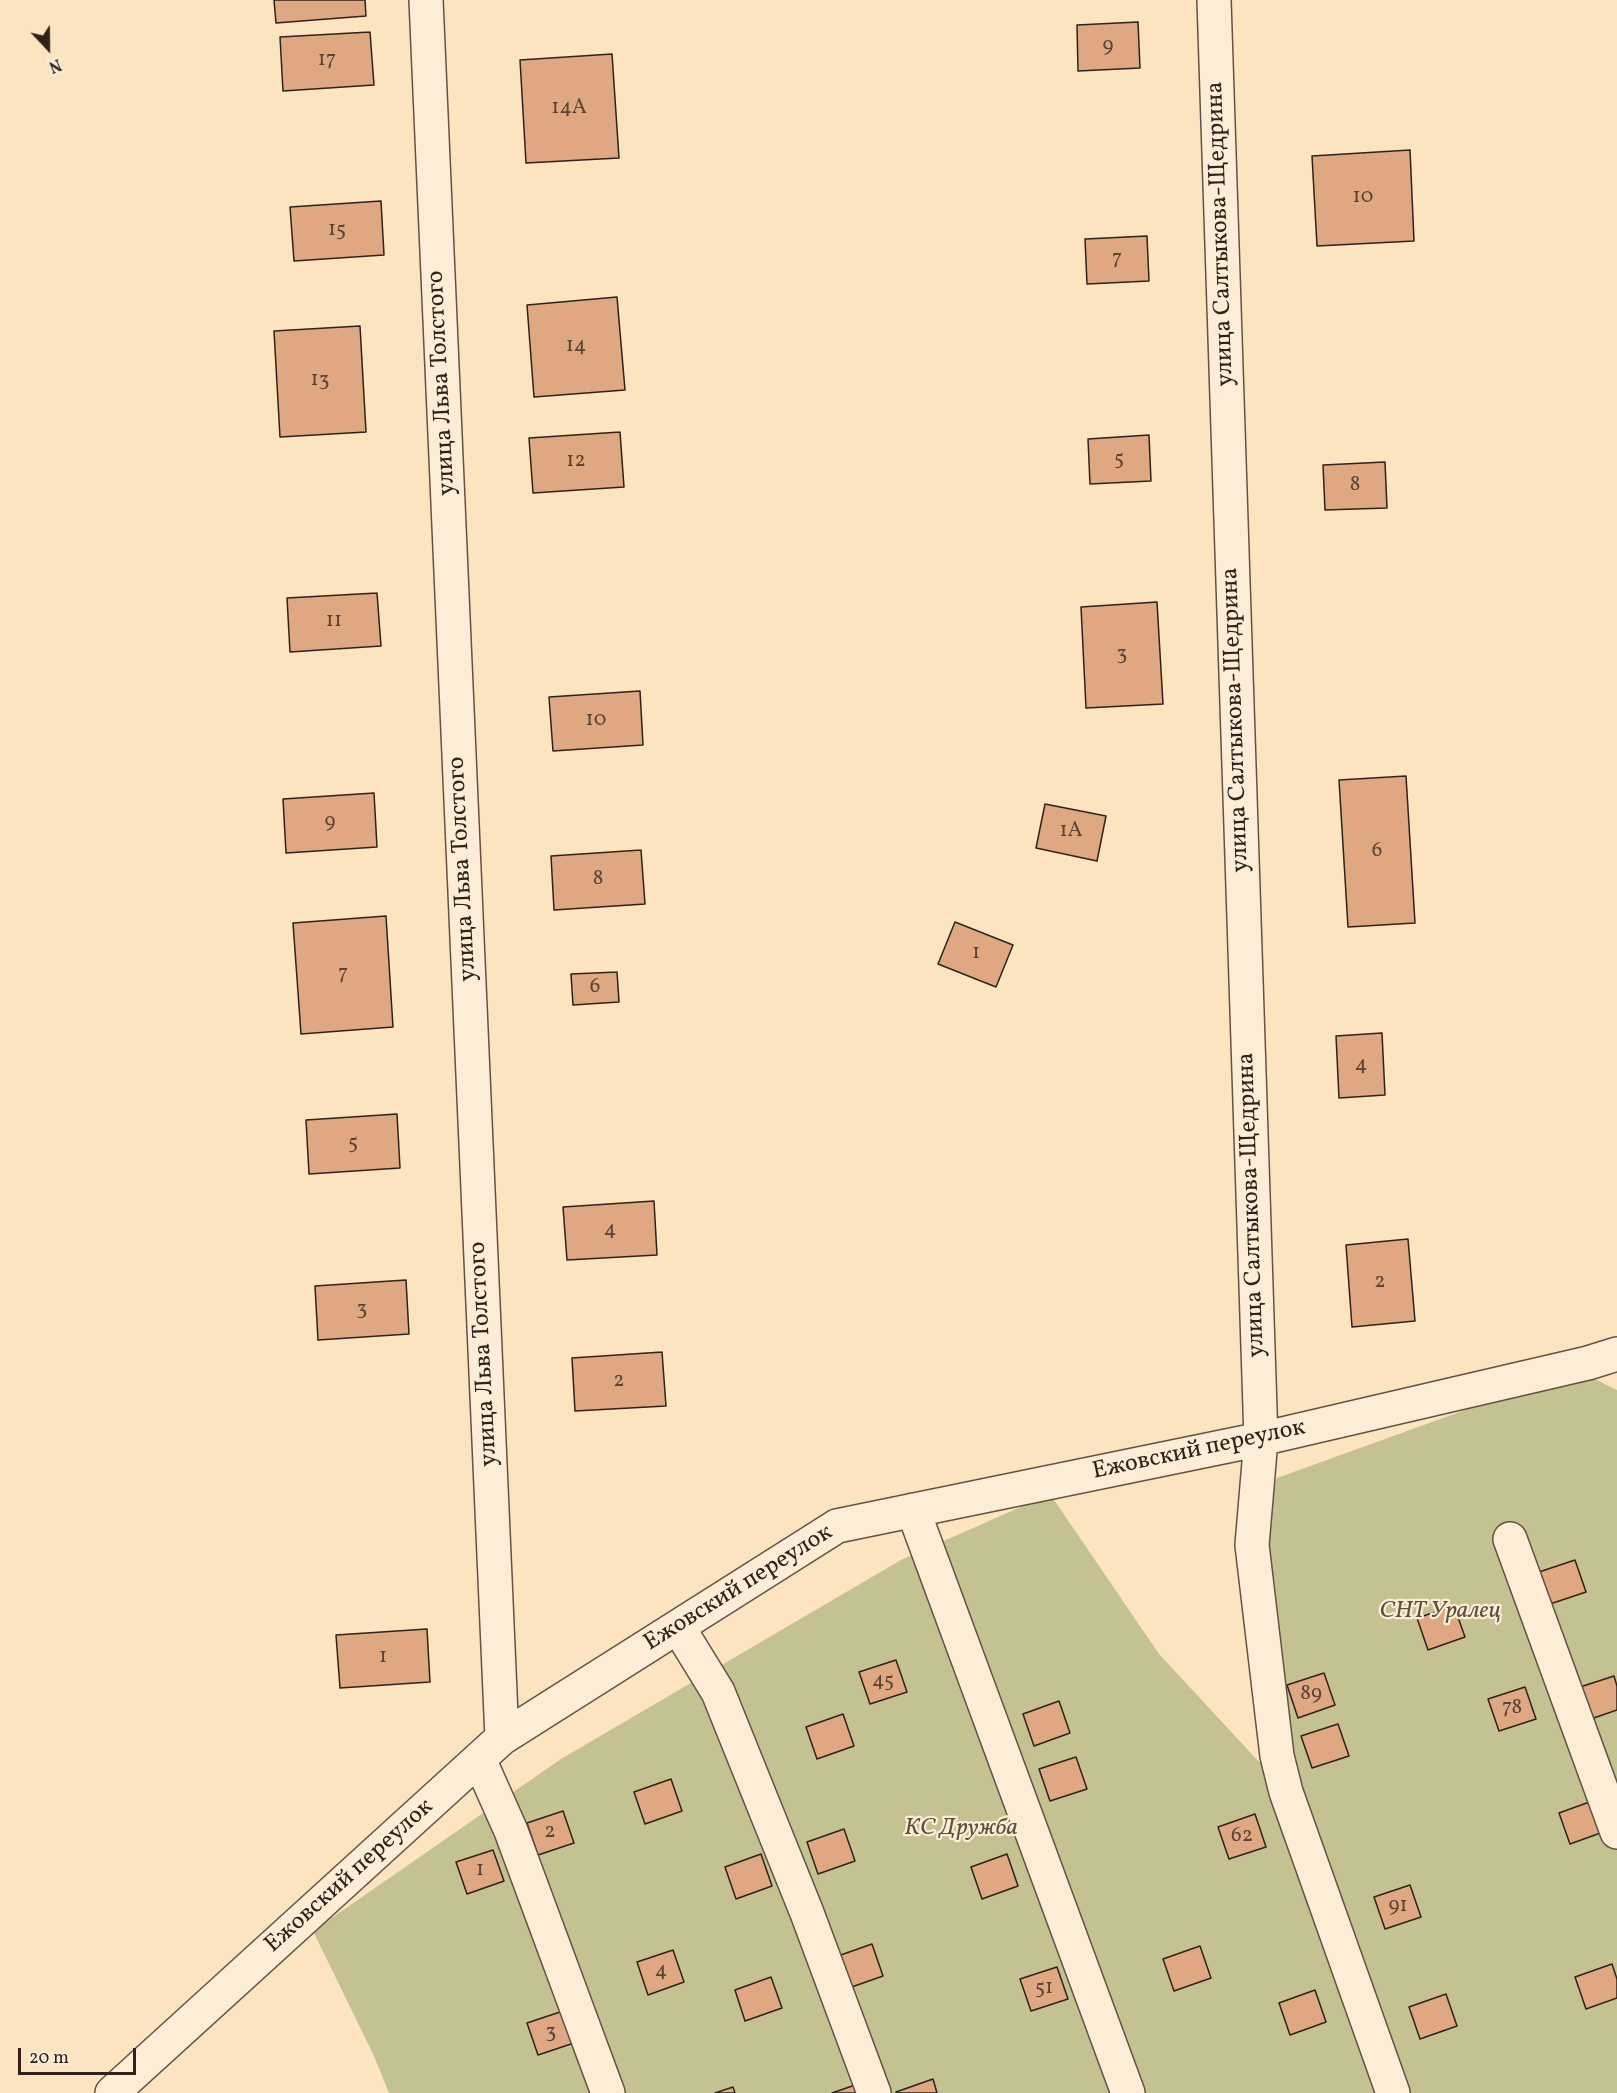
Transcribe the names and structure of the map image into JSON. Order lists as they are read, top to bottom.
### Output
{
  "streets": {
    "street": ["улица Салтыкова-Щедрина", "улица Льва Толстого", "Ежовский переулок"]
  },
  "crossings": [
    ["улица Салтыкова-Щедрина", "Ежовский переулок"],
    ["улица Льва Толстого", "Ежовский переулок"]
  ],
  "parks": ["СНТ Уралец", "КС Дружба"],
  "house_numbers": [
    "9",
    "17",
    "14А",
    "10",
    "15",
    "7",
    "14",
    "13",
    "5",
    "12",
    "8",
    "11",
    "3",
    "10",
    "9",
    "1А",
    "6",
    "8",
    "1",
    "7",
    "6",
    "4",
    "5",
    "4",
    "2",
    "3",
    "2",
    "1",
    "45",
    "89",
    "78",
    "2",
    "62",
    "1",
    "91",
    "4",
    "51",
    "3"
  ],
  "scale_bar": "20 m",
  "north": "bottom"
}
